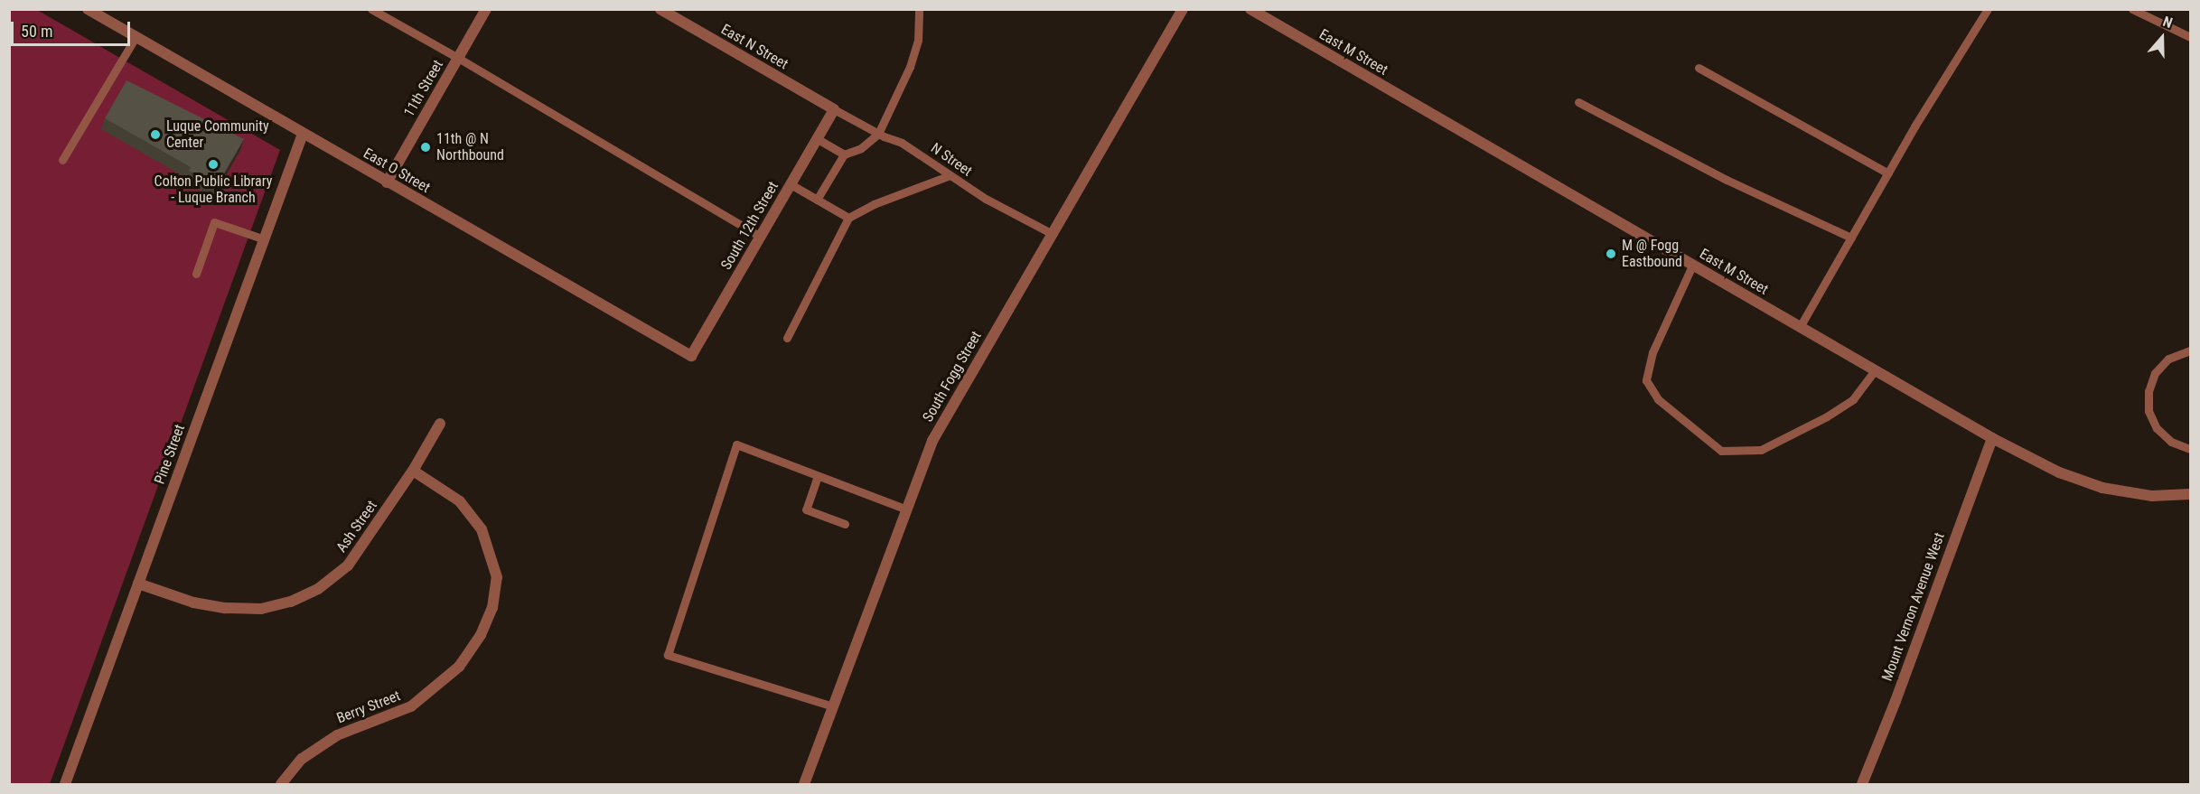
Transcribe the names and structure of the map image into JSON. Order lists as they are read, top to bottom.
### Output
{
  "streets": {
    "street": [
      "East N Street",
      "East M Street",
      "11th Street",
      "East O Street",
      "South 12th Street",
      "South Fogg Street",
      "Pine Street",
      "Ash Street",
      "Mount Vernon Avenue West",
      "Berry Street"
    ],
    "lane": ["N Street"]
  },
  "crossings": [
    ["East N Street", "N Street"],
    ["East N Street", "South 12th Street"],
    ["East M Street", "Mount Vernon Avenue West"],
    ["11th Street", "East O Street"],
    ["N Street", "South 12th Street"],
    ["N Street", "South Fogg Street"],
    ["East O Street", "South 12th Street"],
    ["East O Street", "Pine Street"],
    ["Pine Street", "Ash Street"],
    ["Ash Street", "Berry Street"]
  ],
  "places": [
    "Luque Community Center",
    "11th @ N Northbound",
    "Colton Public Library - Luque Branch",
    "M @ Fogg Eastbound"
  ],
  "scale_bar": "50 m",
  "north": "top"
}
